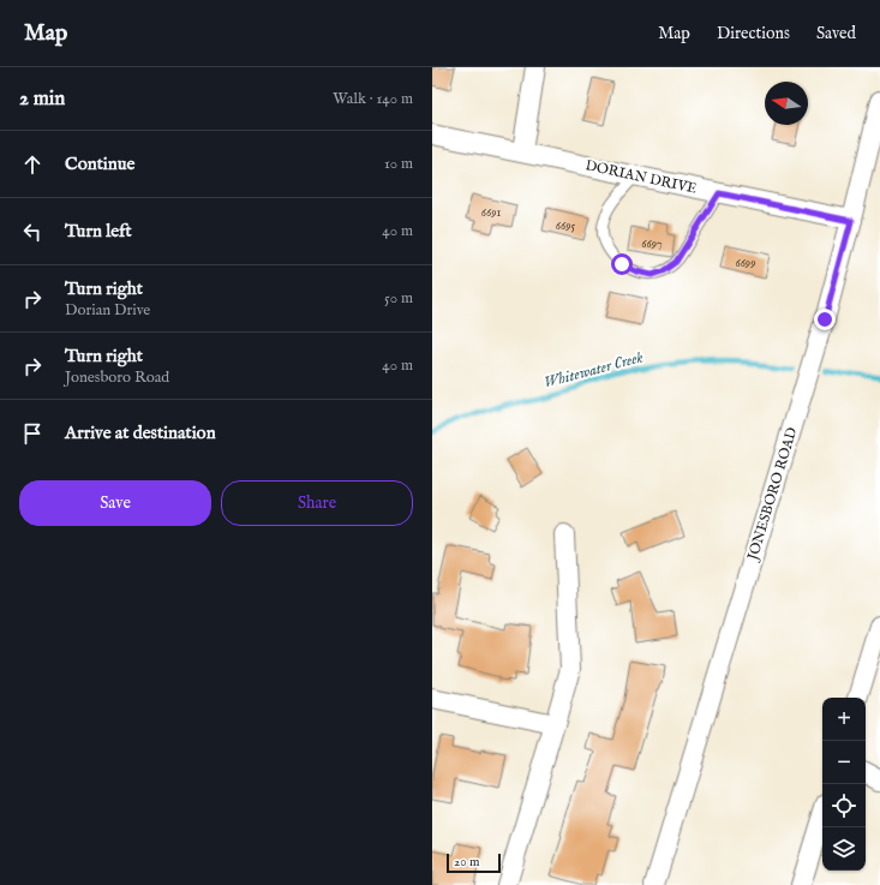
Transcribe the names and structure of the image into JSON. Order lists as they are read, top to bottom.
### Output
{
  "streets": {
    "street": ["DORIAN DRIVE", "JONESBORO ROAD"]
  },
  "crossings": [
    ["DORIAN DRIVE", "JONESBORO ROAD"]
  ],
  "water": ["Whitewater Creek"],
  "house_numbers": [
    "6691",
    "6695",
    "6697",
    "6699"
  ],
  "scale_bar": "20 m",
  "north": "left",
  "page": {
    "header": "Map",
    "nav": ["Map", "Directions", "Saved"],
    "heading": ["2 min", "Walk · 140 m"],
    "list": [
      ["Continue", "10 m"],
      ["Turn left", "40 m"],
      ["Turn right", "Dorian Drive", "50 m"],
      ["Turn right", "Jonesboro Road", "40 m"],
      "Arrive at destination"
    ],
    "buttons": ["Save", "Share"],
    "map_buttons": ["+", "−"],
    "scale": "20 m"
  }
}
